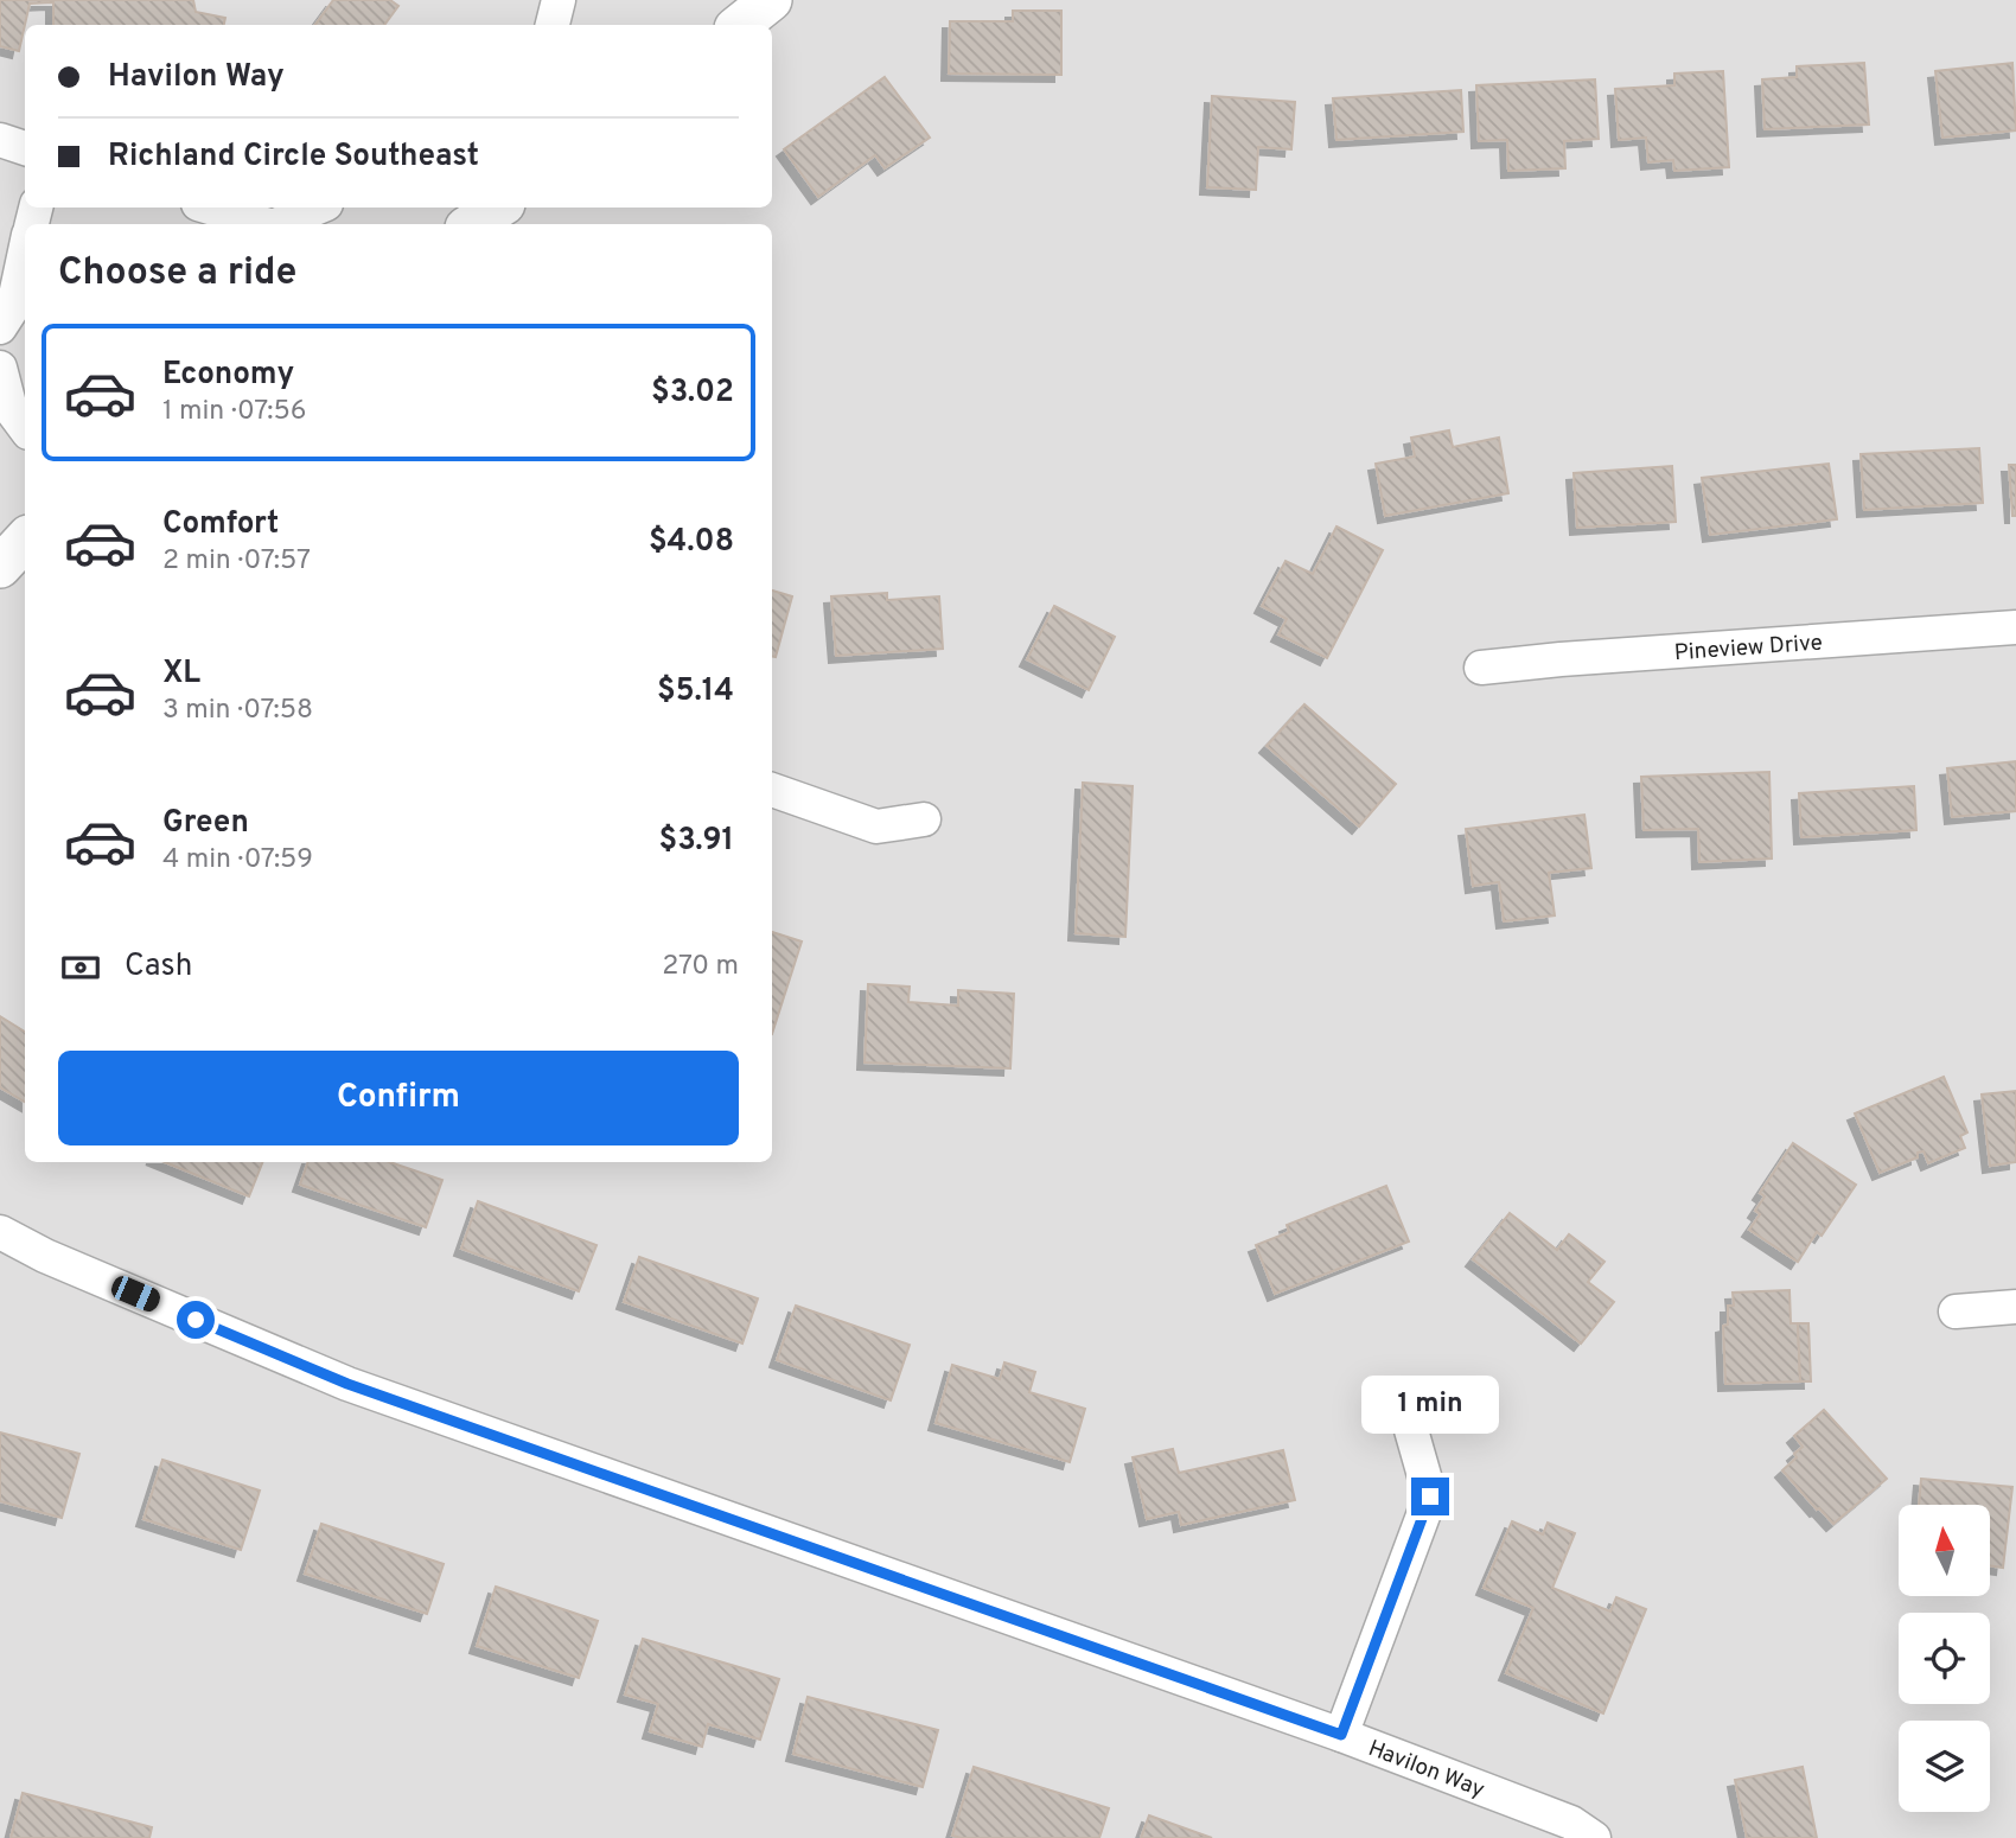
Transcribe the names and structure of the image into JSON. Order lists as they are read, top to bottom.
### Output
{
  "streets": {
    "street": ["Pineview Drive", "Havilon Way"]
  },
  "north": "top",
  "page": {
    "banner": ["Havilon Way", "Richland Circle Southeast"],
    "heading": "Choose a ride",
    "list": [
      {
        "name": "Economy",
        "note": "1 min · 07:56",
        "value": "$3.02"
      },
      {
        "name": "Comfort",
        "note": "2 min · 07:57",
        "value": "$4.08"
      },
      {
        "name": "XL",
        "note": "3 min · 07:58",
        "value": "$5.14"
      },
      {
        "name": "Green",
        "note": "4 min · 07:59",
        "value": "$3.91"
      }
    ],
    "pay": ["Cash", "270 m"],
    "buttons": "Confirm",
    "bubble": "1 min"
  }
}
